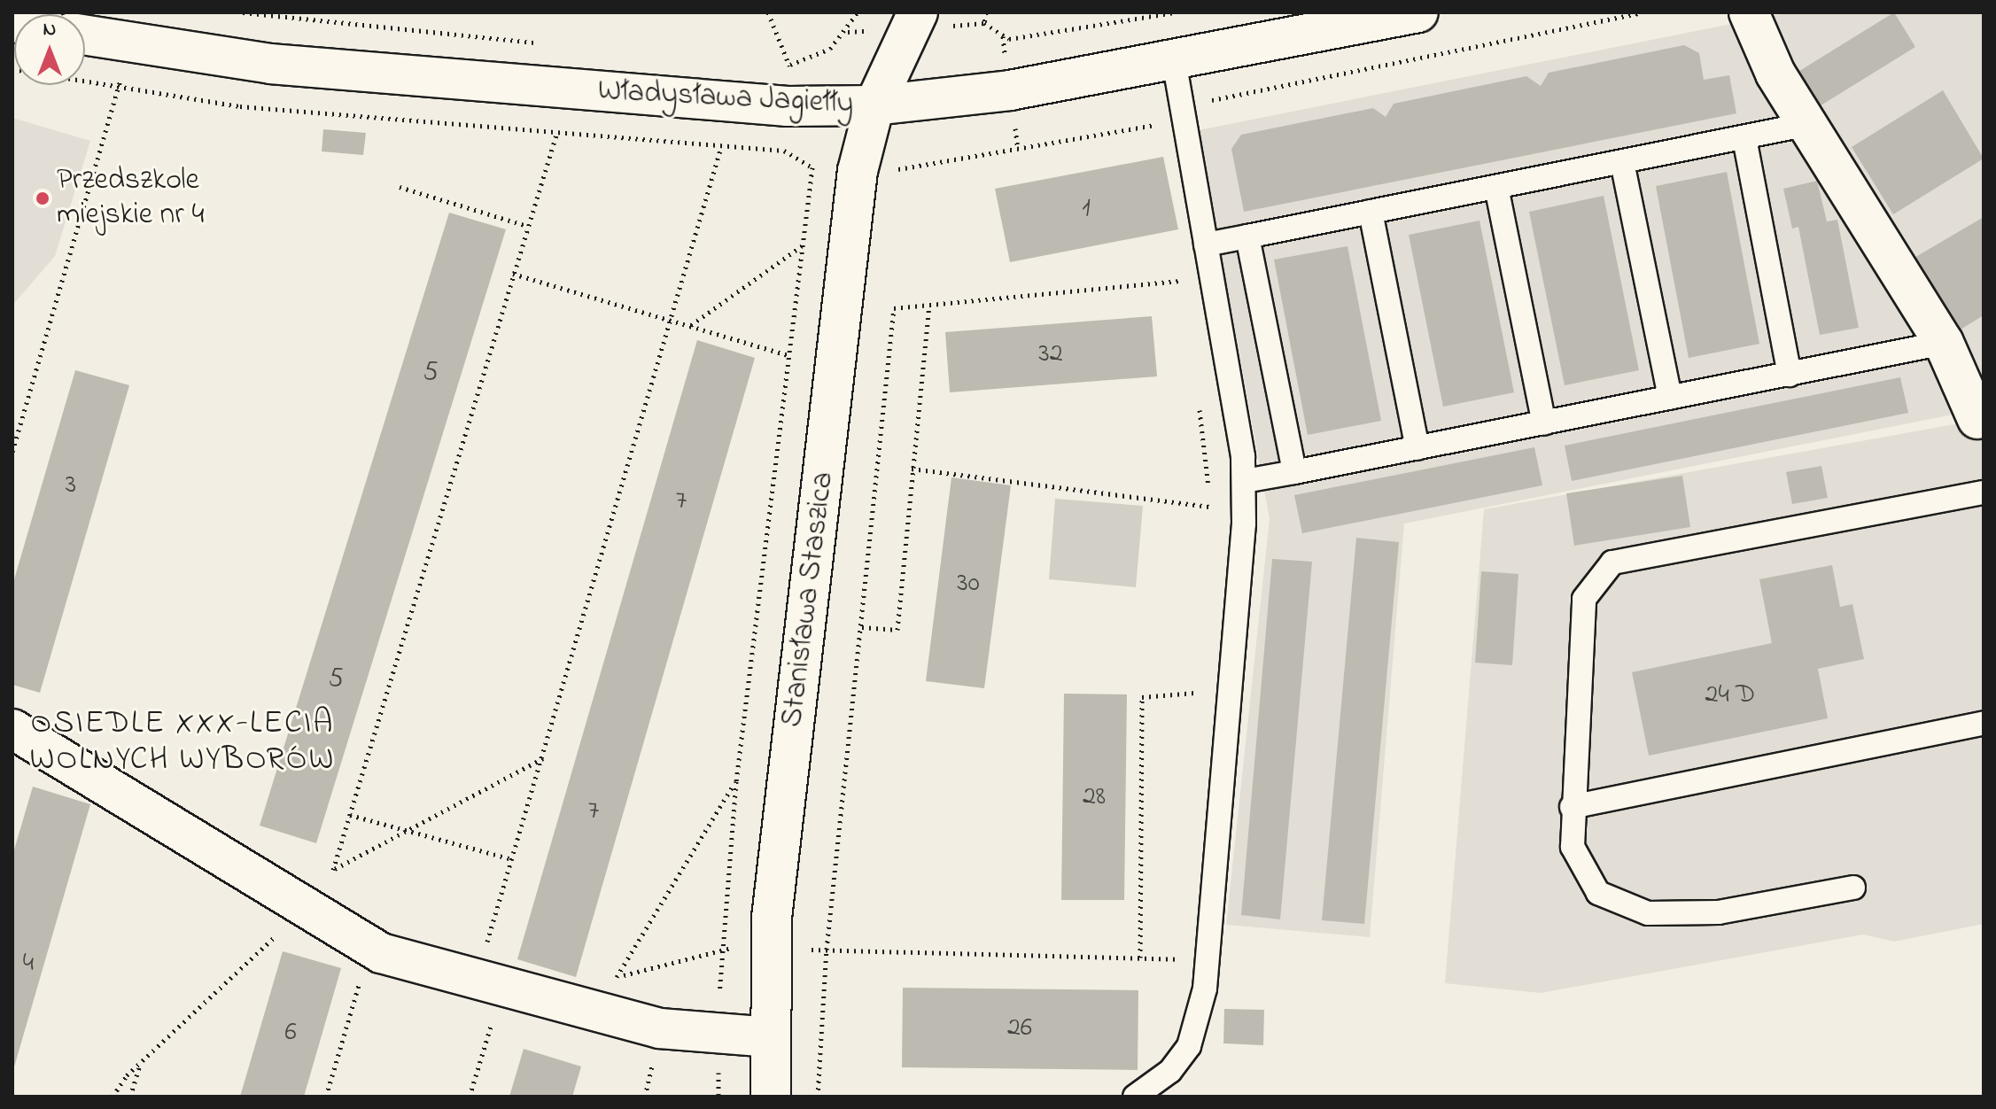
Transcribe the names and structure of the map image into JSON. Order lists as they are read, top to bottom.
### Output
{
  "streets": {
    "street": ["Władysława Jagiełły", "Stanisława Staszica"]
  },
  "crossings": [
    ["Władysława Jagiełły", "Stanisława Staszica"]
  ],
  "districts": ["OSIEDLE XXX-LECIA WOLNYCH WYBORÓW"],
  "places": ["Przedszkole miejskie nr 4"],
  "house_numbers": [
    "1",
    "32",
    "5",
    "3",
    "7",
    "30",
    "5",
    "24 D",
    "28",
    "7",
    "4",
    "26",
    "6"
  ],
  "north": "top"
}
